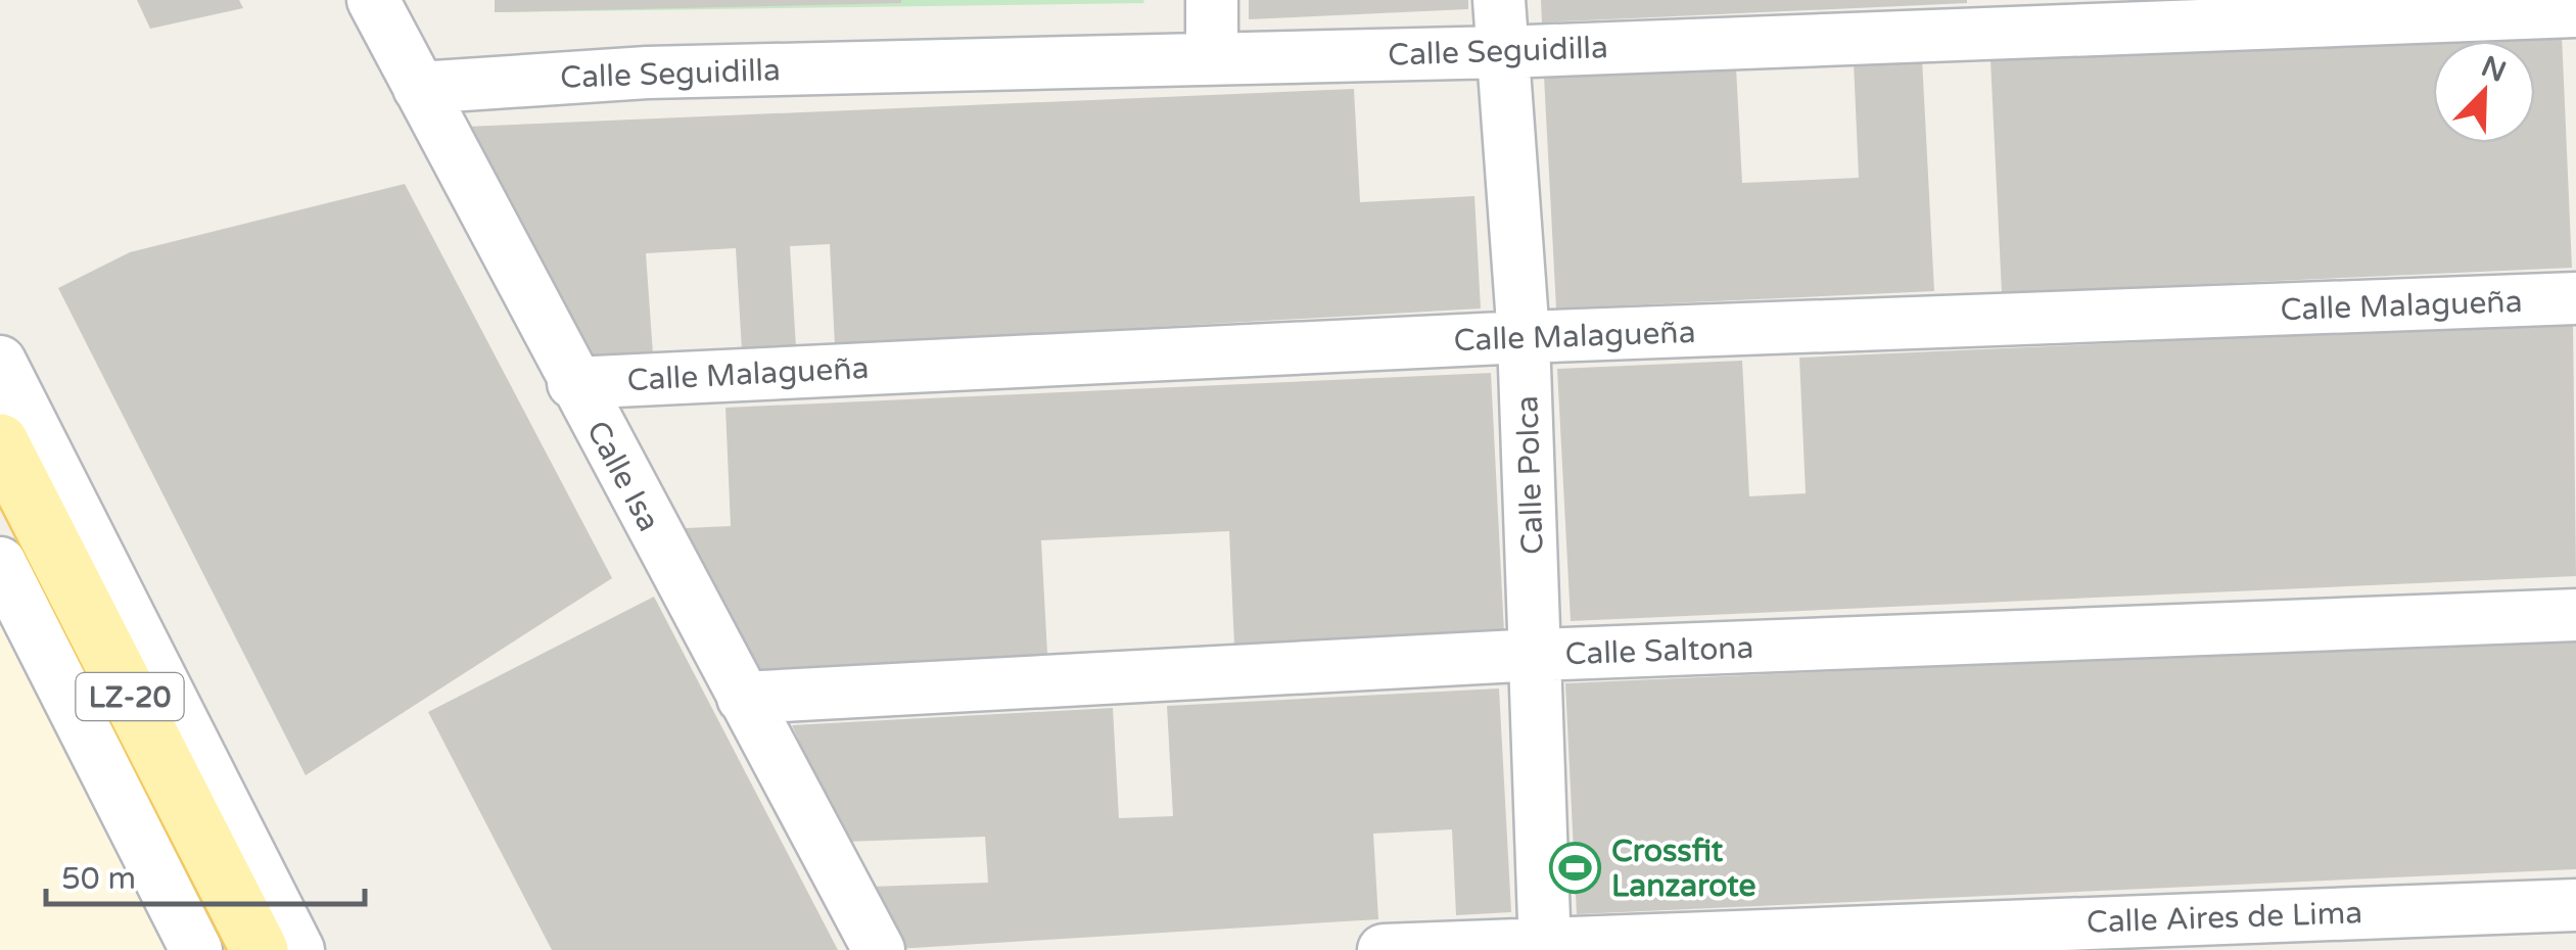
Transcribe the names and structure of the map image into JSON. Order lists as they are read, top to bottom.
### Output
{
  "streets": {
    "main road": ["LZ-20"],
    "street": [
      "Calle Seguidilla",
      "Calle Malagueña",
      "Calle Polca",
      "Calle Isa",
      "Calle Saltona",
      "Calle Aires de Lima"
    ]
  },
  "crossings": [
    ["Calle Seguidilla", "Calle Polca"],
    ["Calle Seguidilla", "Calle Isa"],
    ["Calle Malagueña", "Calle Polca"],
    ["Calle Malagueña", "Calle Isa"],
    ["Calle Polca", "Calle Saltona"],
    ["Calle Polca", "Calle Aires de Lima"],
    ["Calle Isa", "Calle Saltona"]
  ],
  "places": {
    "sports": ["Crossfit Lanzarote"]
  },
  "scale_bar": "50 m",
  "north": "top right"
}
